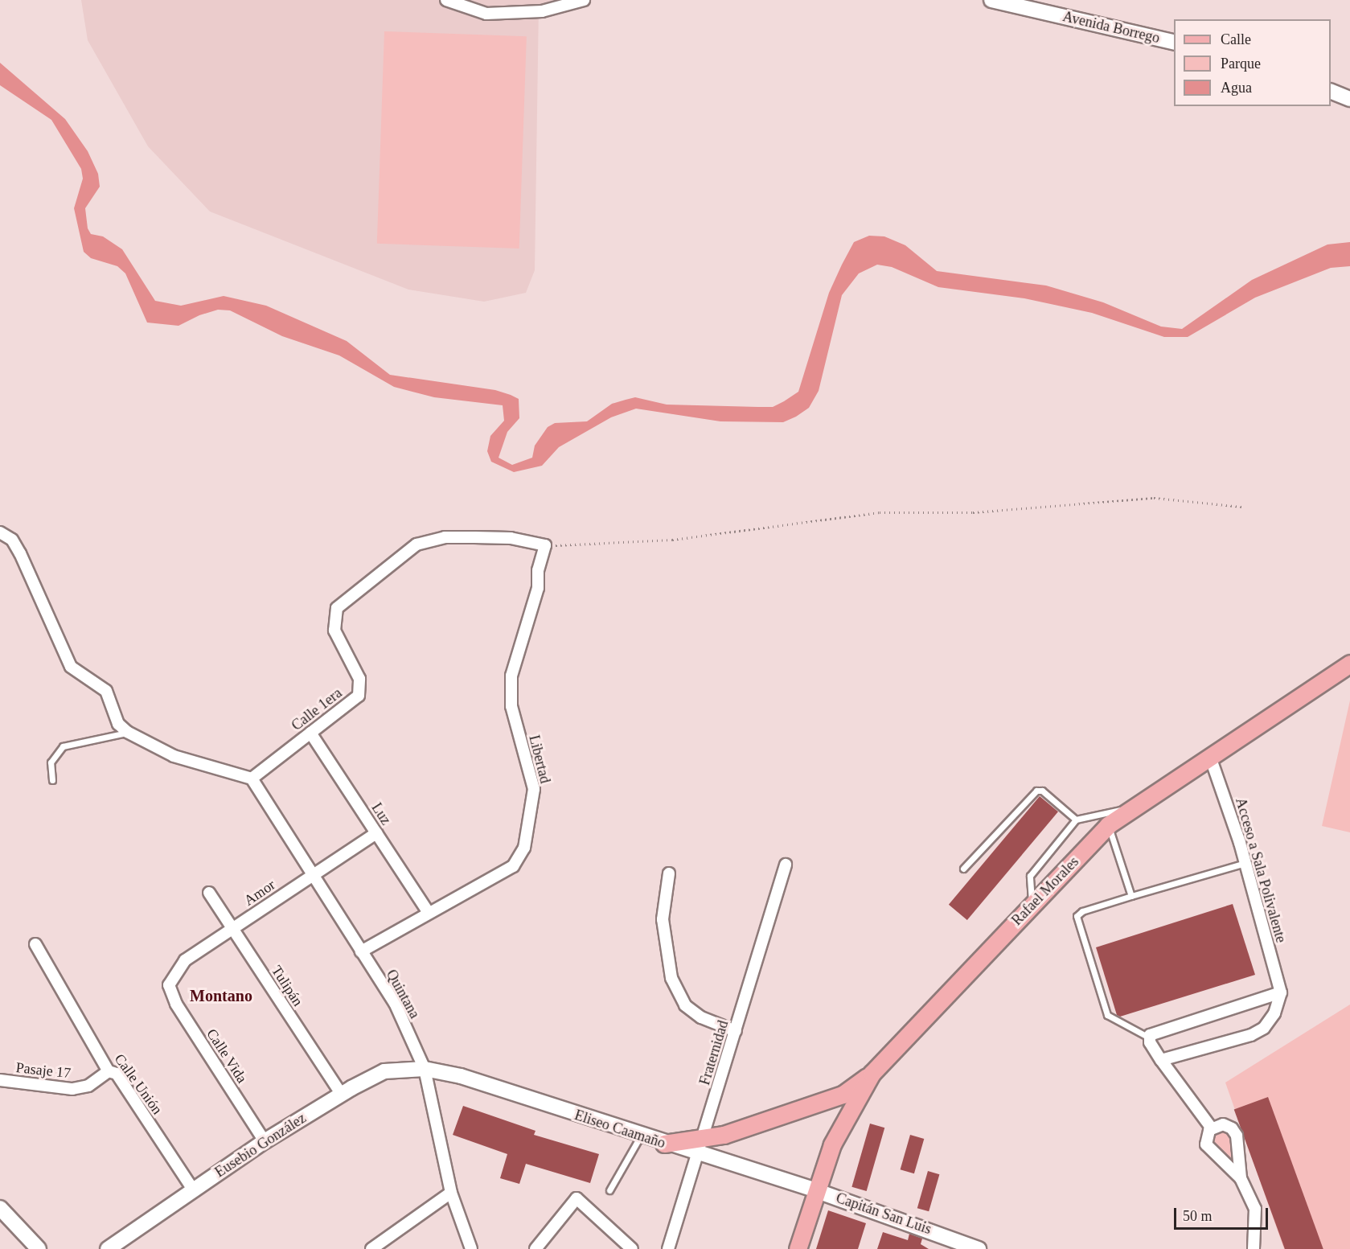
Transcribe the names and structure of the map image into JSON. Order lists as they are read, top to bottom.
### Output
{
  "streets": {
    "main road": [
      "Avenida Borrego",
      "Rafael Morales",
      "Eliseo Caamaño",
      "Eusebio González",
      "Capitán San Luis"
    ],
    "street": [
      "Calle 1era",
      "Libertad",
      "Luz",
      "Acceso a Sala Polivalente",
      "Amor",
      "Tulipán",
      "Quintana",
      "Fraternidad",
      "Calle Vida",
      "Pasaje 17",
      "Calle Unión"
    ]
  },
  "crossings": [
    ["Calle 1era", "Libertad"],
    ["Calle 1era", "Luz"],
    ["Calle 1era", "Quintana"],
    ["Libertad", "Luz"],
    ["Libertad", "Quintana"],
    ["Luz", "Amor"],
    ["Acceso a Sala Polivalente", "Rafael Morales"],
    ["Rafael Morales", "Capitán San Luis"],
    ["Amor", "Tulipán"],
    ["Amor", "Quintana"],
    ["Amor", "Calle Vida"],
    ["Tulipán", "Eusebio González"],
    ["Quintana", "Eliseo Caamaño"],
    ["Quintana", "Eusebio González"],
    ["Calle Vida", "Eusebio González"],
    ["Pasaje 17", "Calle Unión"],
    ["Calle Unión", "Eusebio González"],
    ["Eliseo Caamaño", "Eusebio González"]
  ],
  "districts": ["Montano"],
  "legend": ["Calle", "Parque", "Agua"],
  "scale_bar": "50 m"
}
